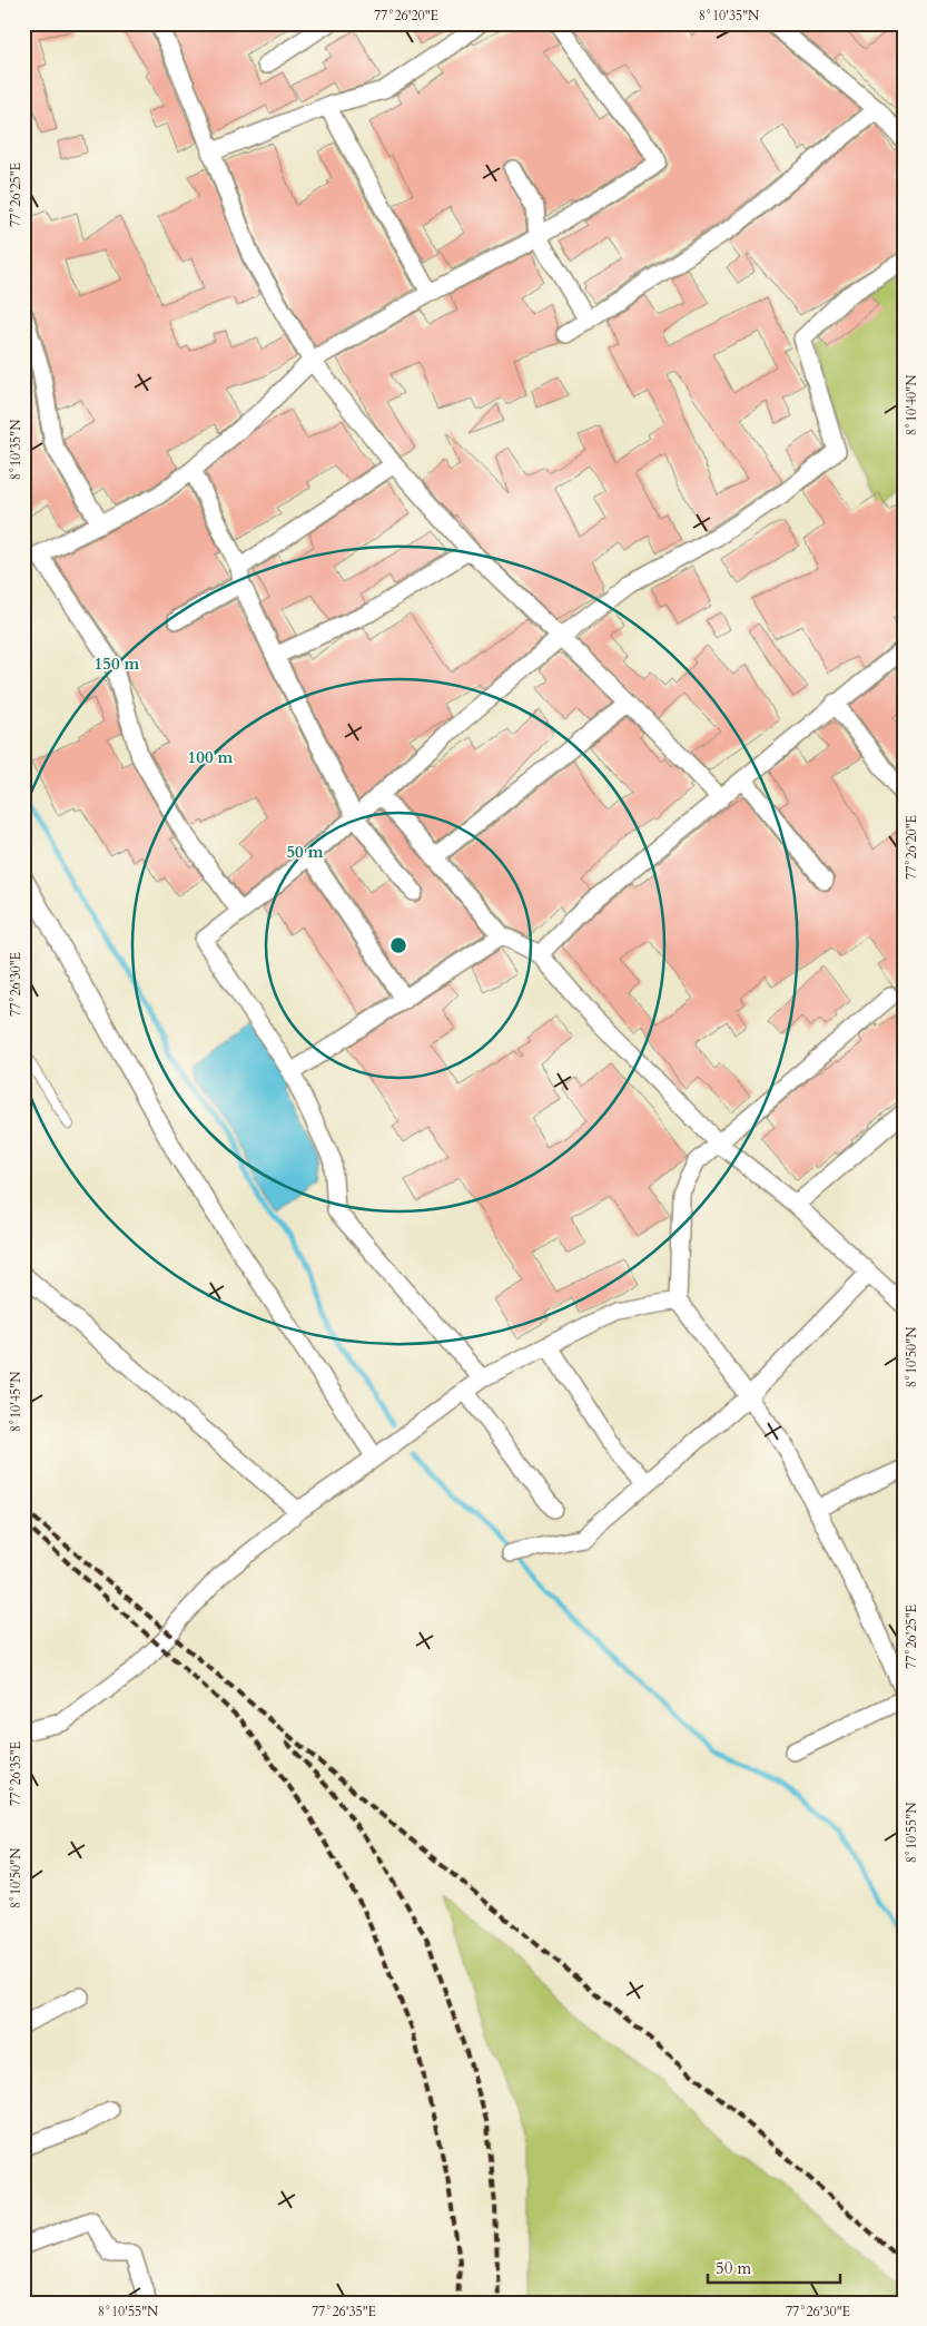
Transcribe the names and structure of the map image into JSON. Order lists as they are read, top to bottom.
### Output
{
  "scale_bar": "50 m",
  "coordinates": [
    "77°26'20\"E",
    "8°10'35\"N",
    "77°26'25\"E",
    "8°10'40\"N",
    "77°26'30\"E",
    "8°10'50\"N",
    "8°10'45\"N",
    "77°26'35\"E",
    "8°10'55\"N"
  ],
  "rings": ["150 m", "100 m", "50 m"]
}
